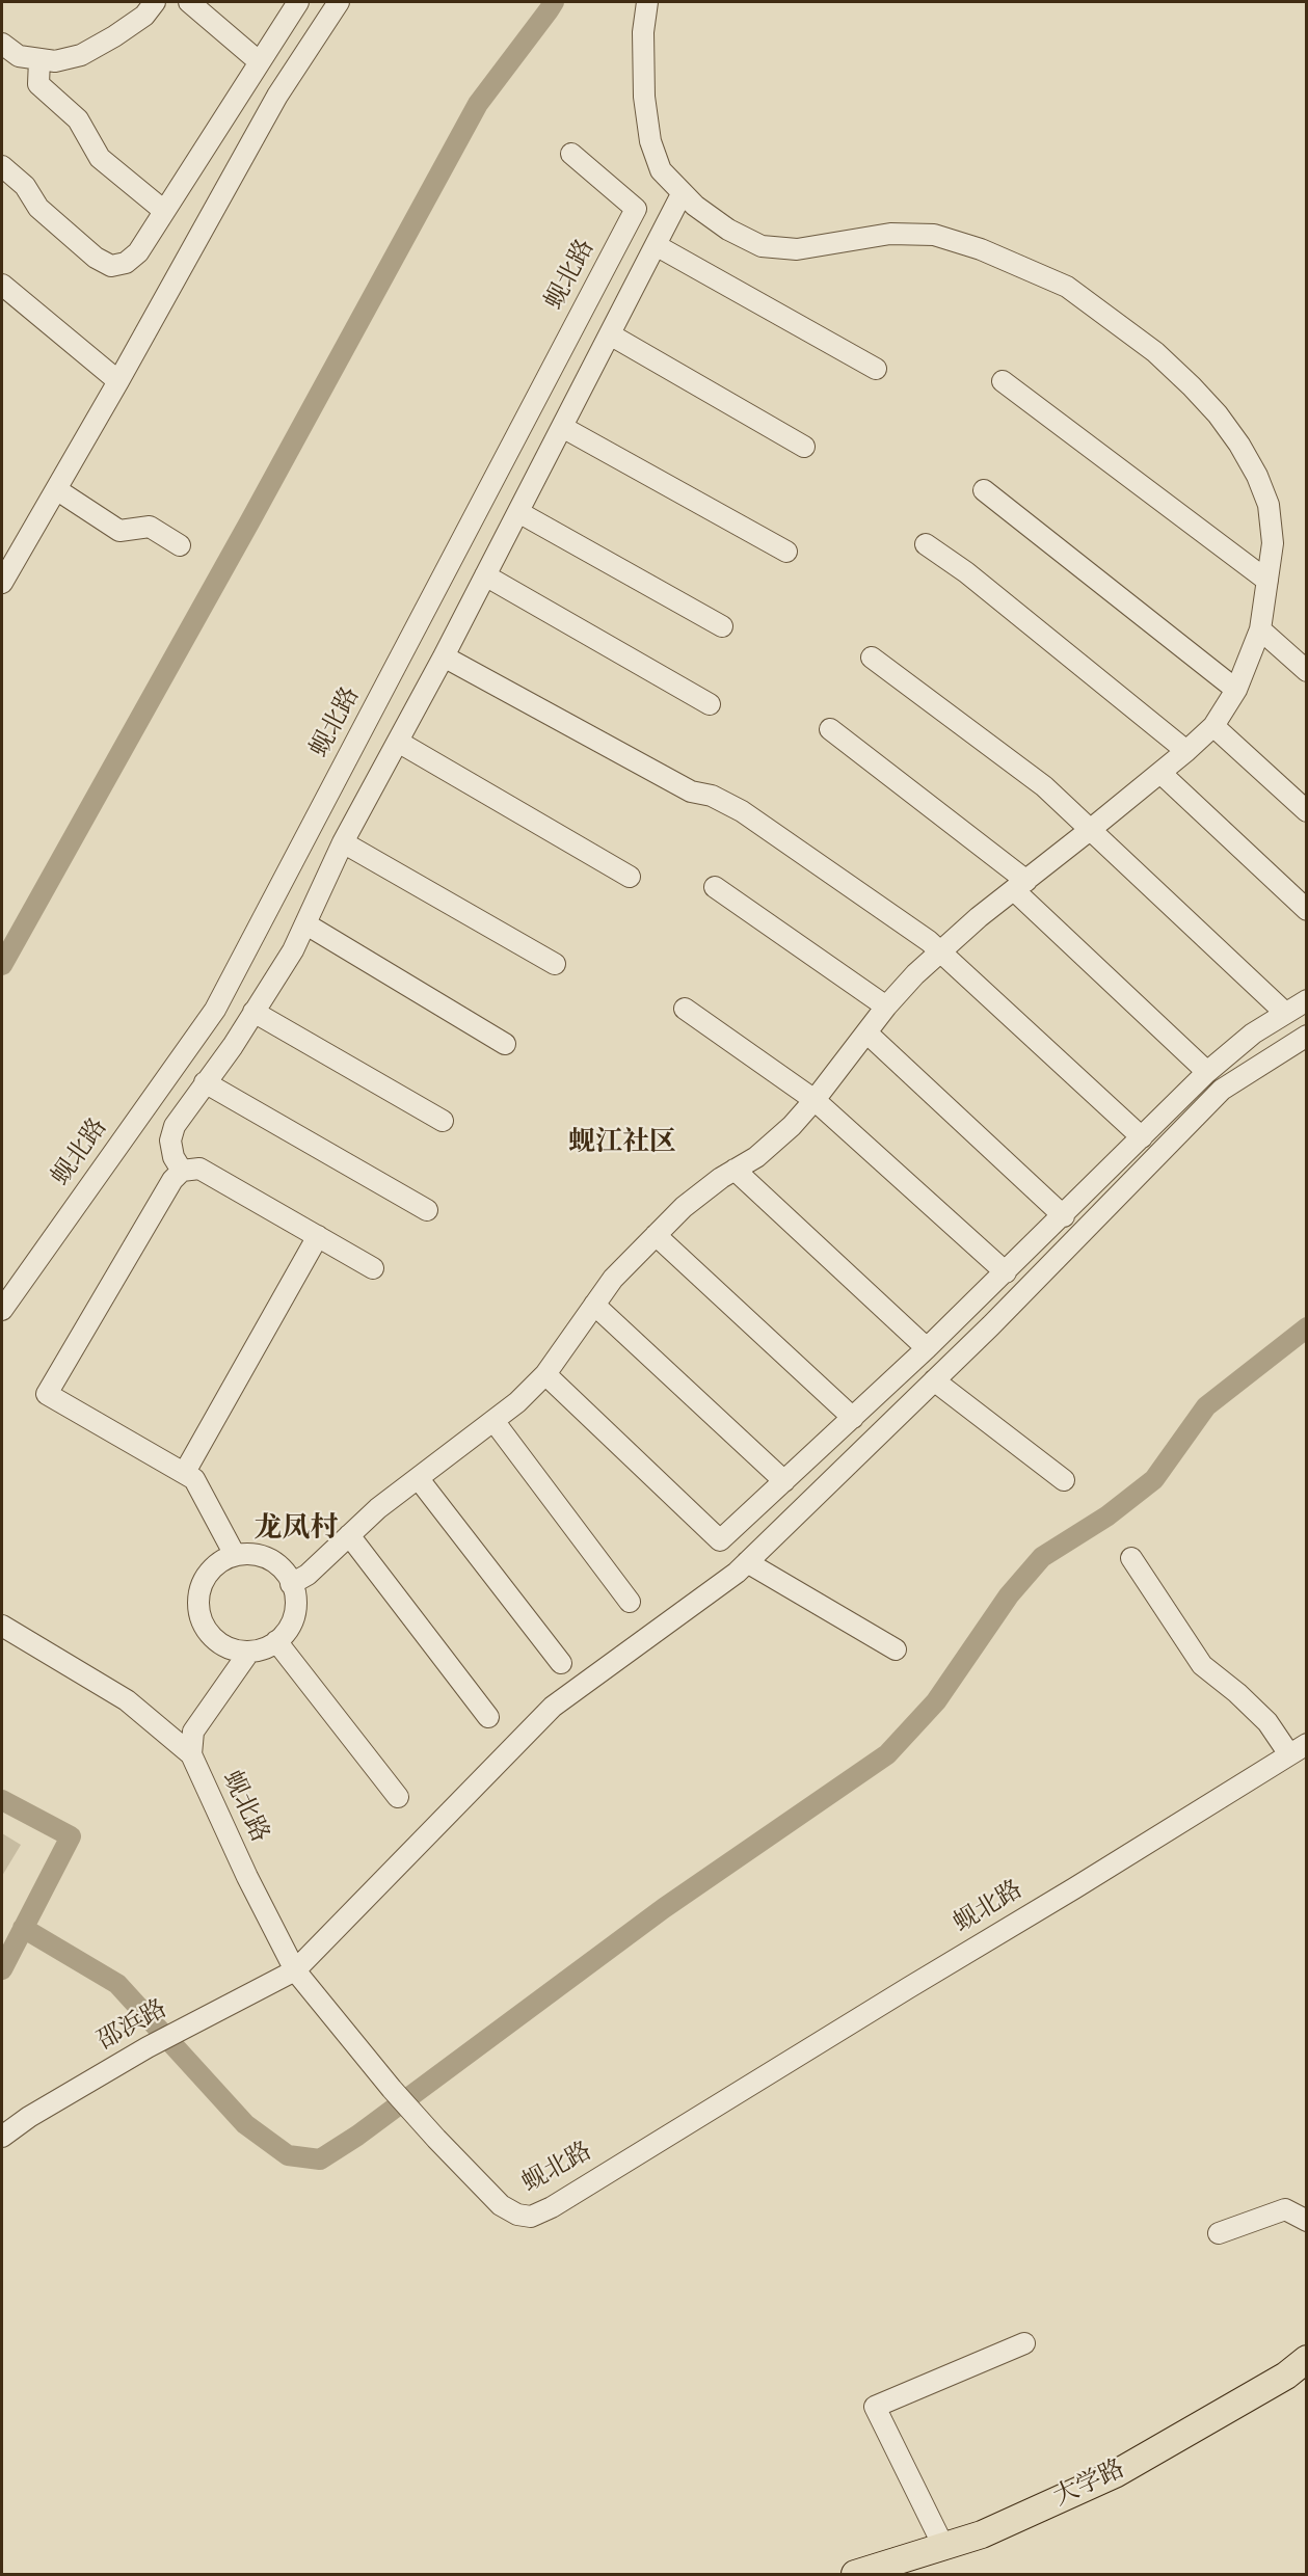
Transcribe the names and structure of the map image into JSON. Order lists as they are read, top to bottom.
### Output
{
  "streets": {
    "main road": ["大学路"],
    "street": ["蚬北路", "邵浜路"]
  },
  "crossings": [
    ["蚬北路", "邵浜路"]
  ],
  "districts": ["蚬江社区", "龙凤村"]
}
